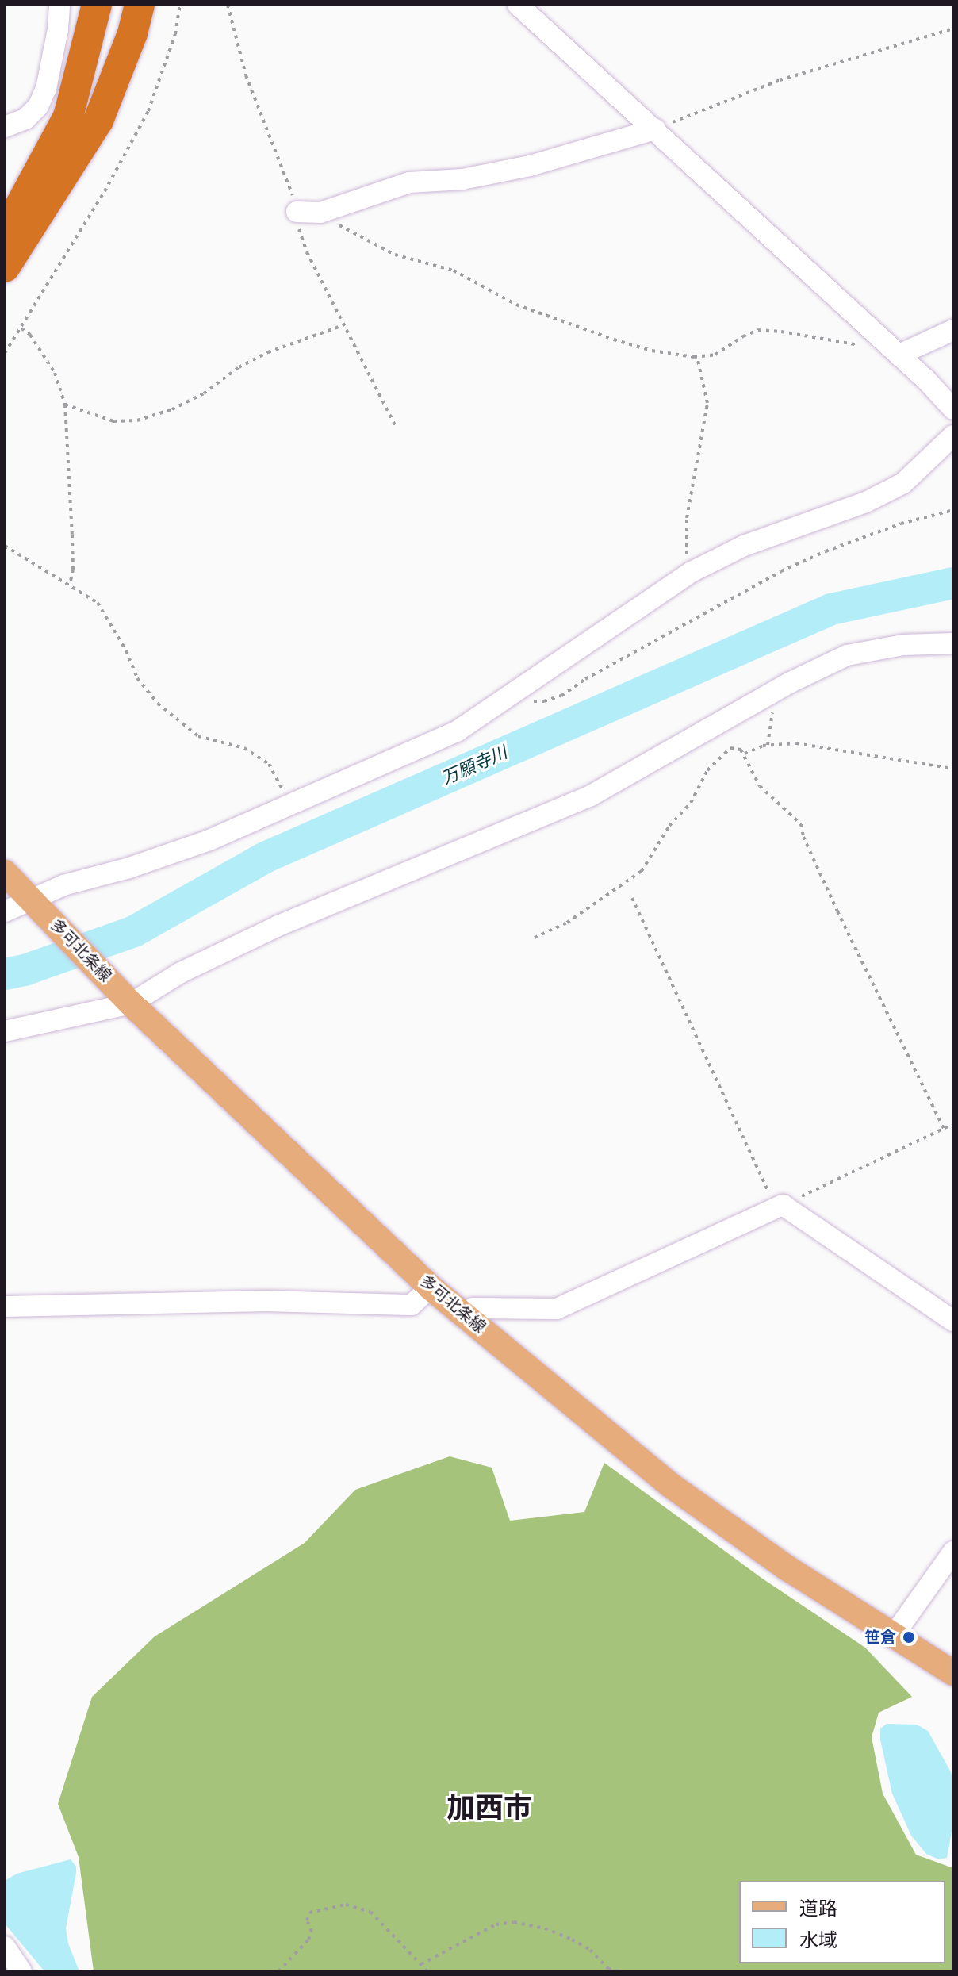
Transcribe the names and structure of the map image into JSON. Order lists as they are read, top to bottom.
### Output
{
  "streets": {
    "main road": ["多可北条線"]
  },
  "districts": ["加西市"],
  "water": ["万願寺川"],
  "places": ["笹倉"],
  "legend": ["道路", "水域"]
}
